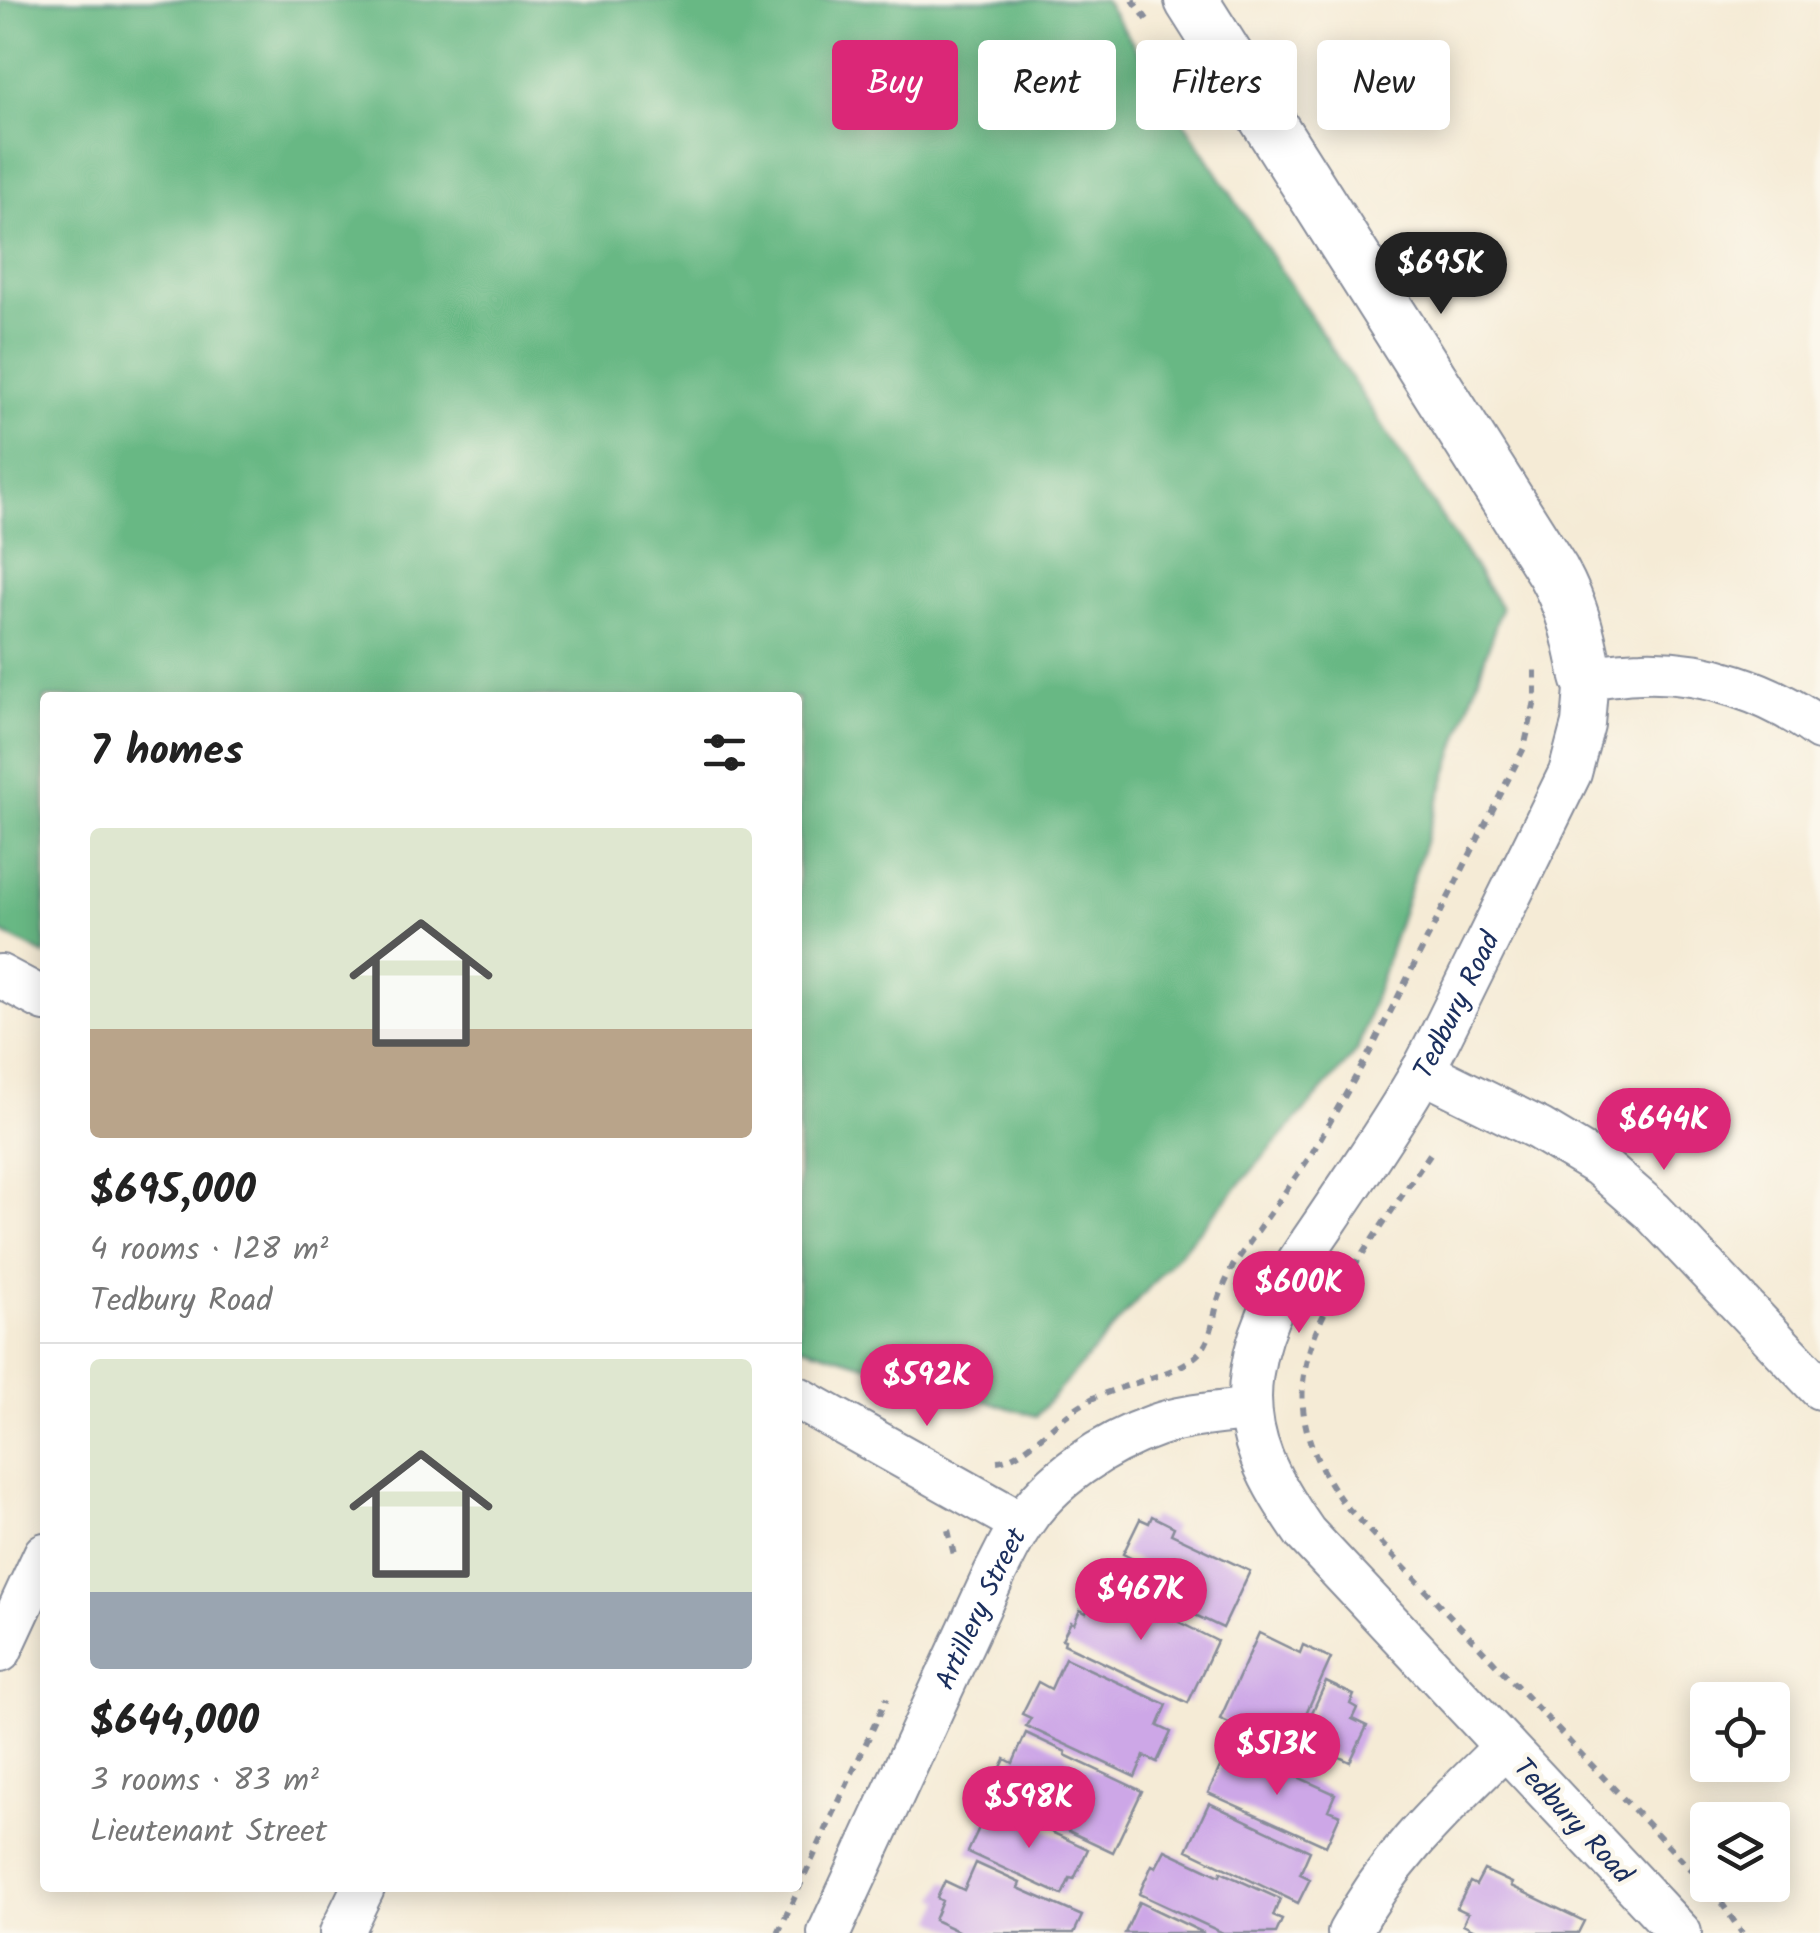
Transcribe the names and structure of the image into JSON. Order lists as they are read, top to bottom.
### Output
{
  "streets": {
    "street": ["Tedbury Road", "Artillery Street"]
  },
  "crossings": [
    ["Tedbury Road", "Artillery Street"]
  ],
  "page": {
    "chip": [
      "Buy",
      "Rent",
      "Filters",
      "New"
    ],
    "price": [
      "$695K",
      "$644K",
      "$600K",
      "$592K",
      "$467K",
      "$513K",
      "$598K"
    ],
    "heading": "7 homes",
    "list": [
      {
        "name": "$695,000",
        "note": "4 rooms · 128 m² · Tedbury Road"
      },
      {
        "name": "$644,000",
        "note": "3 rooms · 83 m² · Lieutenant Street"
      }
    ]
  }
}
